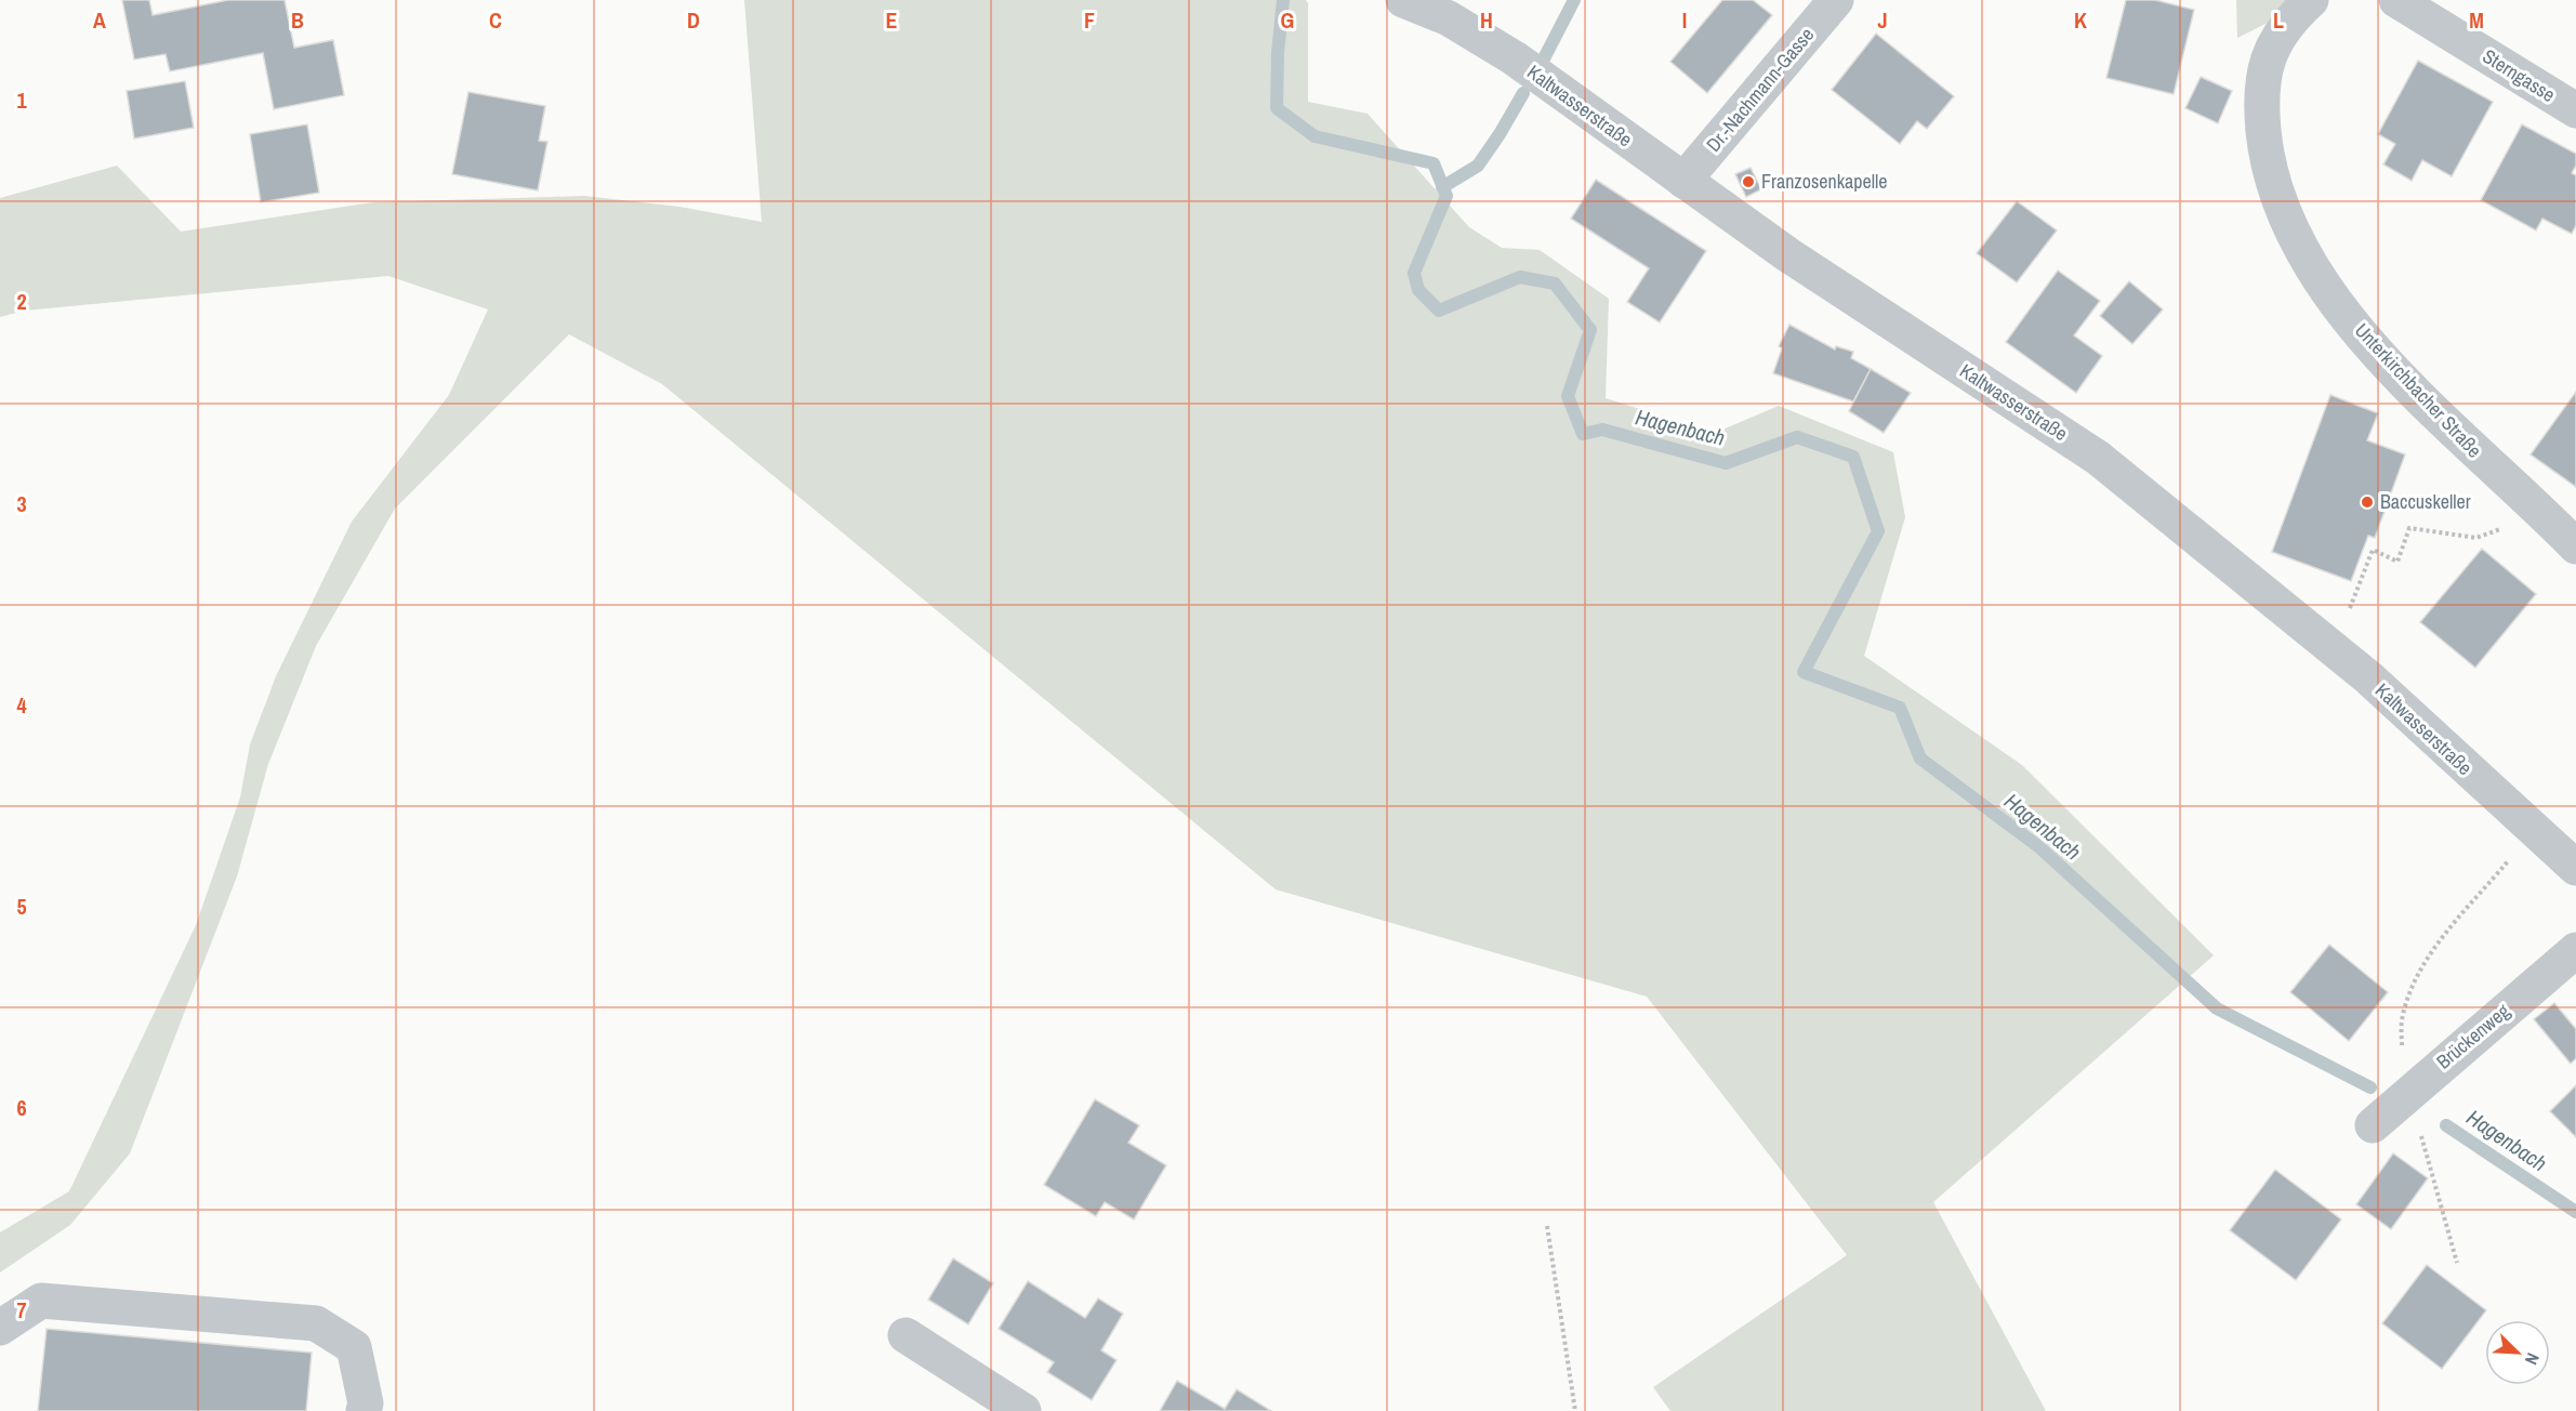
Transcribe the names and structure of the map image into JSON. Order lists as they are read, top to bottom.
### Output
{
  "streets": {
    "street": [
      "Sterngasse",
      "Dr.-Nachmann-Gasse",
      "Kaltwasserstraße",
      "Unterkirchbacher Straße",
      "Brückenweg"
    ]
  },
  "crossings": [
    ["Dr.-Nachmann-Gasse", "Kaltwasserstraße"]
  ],
  "water": ["Hagenbach"],
  "places": ["Franzosenkapelle", "Baccuskeller"],
  "north": "bottom right",
  "grid": {
    "columns": [
      "A",
      "B",
      "C",
      "D",
      "E",
      "F",
      "G",
      "H",
      "I",
      "J",
      "K",
      "L",
      "M"
    ],
    "rows": [
      "1",
      "2",
      "3",
      "4",
      "5",
      "6",
      "7"
    ]
  }
}
